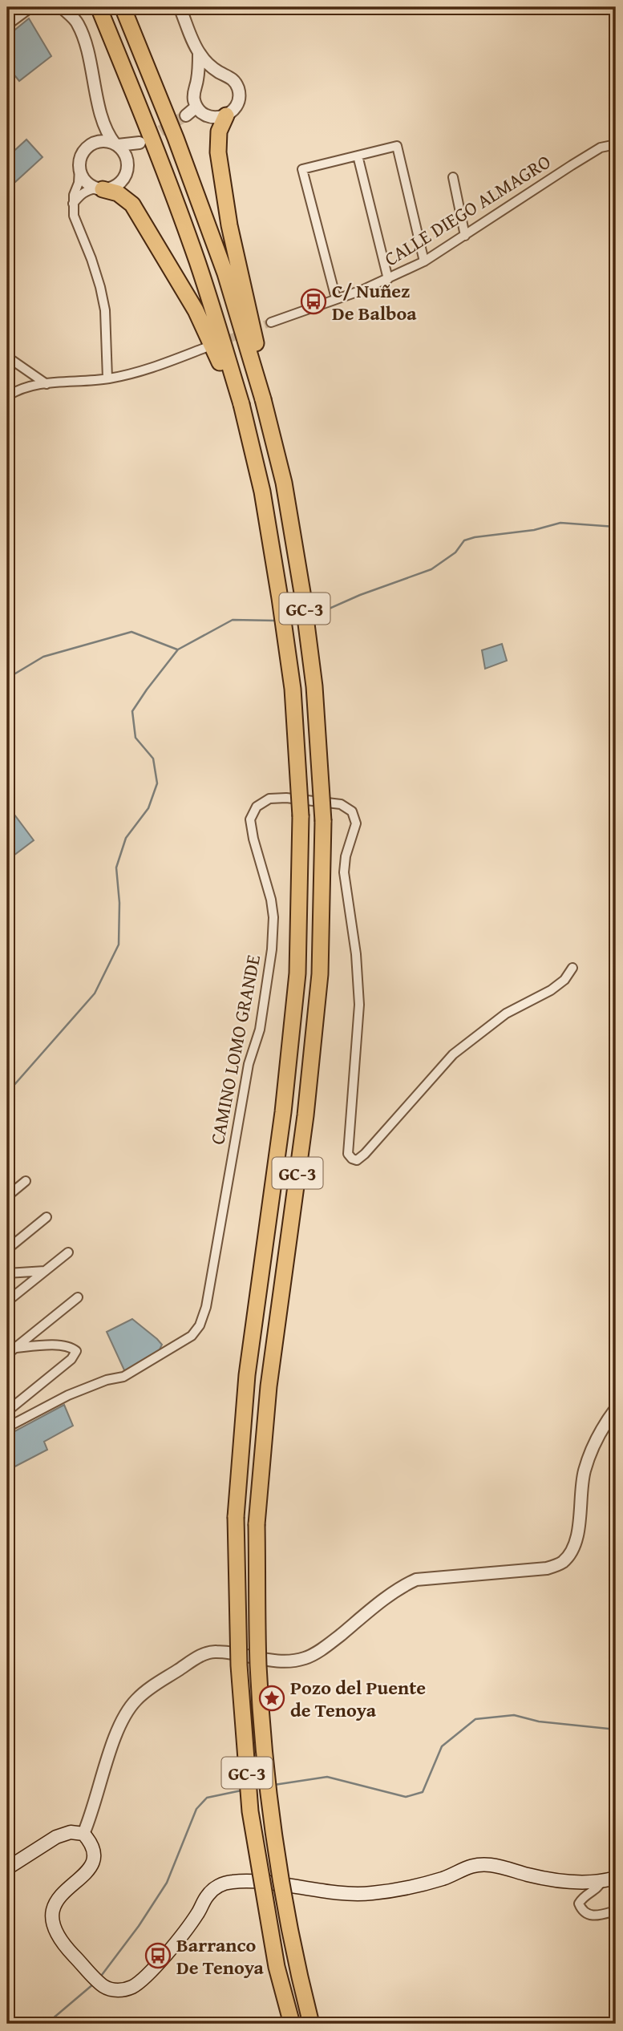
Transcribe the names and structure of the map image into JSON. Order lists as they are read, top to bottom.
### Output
{
  "streets": {
    "highway": ["GC-3"],
    "street": ["CALLE DIEGO ALMAGRO", "CAMINO LOMO GRANDE"]
  },
  "places": {
    "bus stop": ["C/ Nuñez De Balboa", "Barranco De Tenoya"],
    "place": ["Pozo del Puente de Tenoya"]
  }
}
